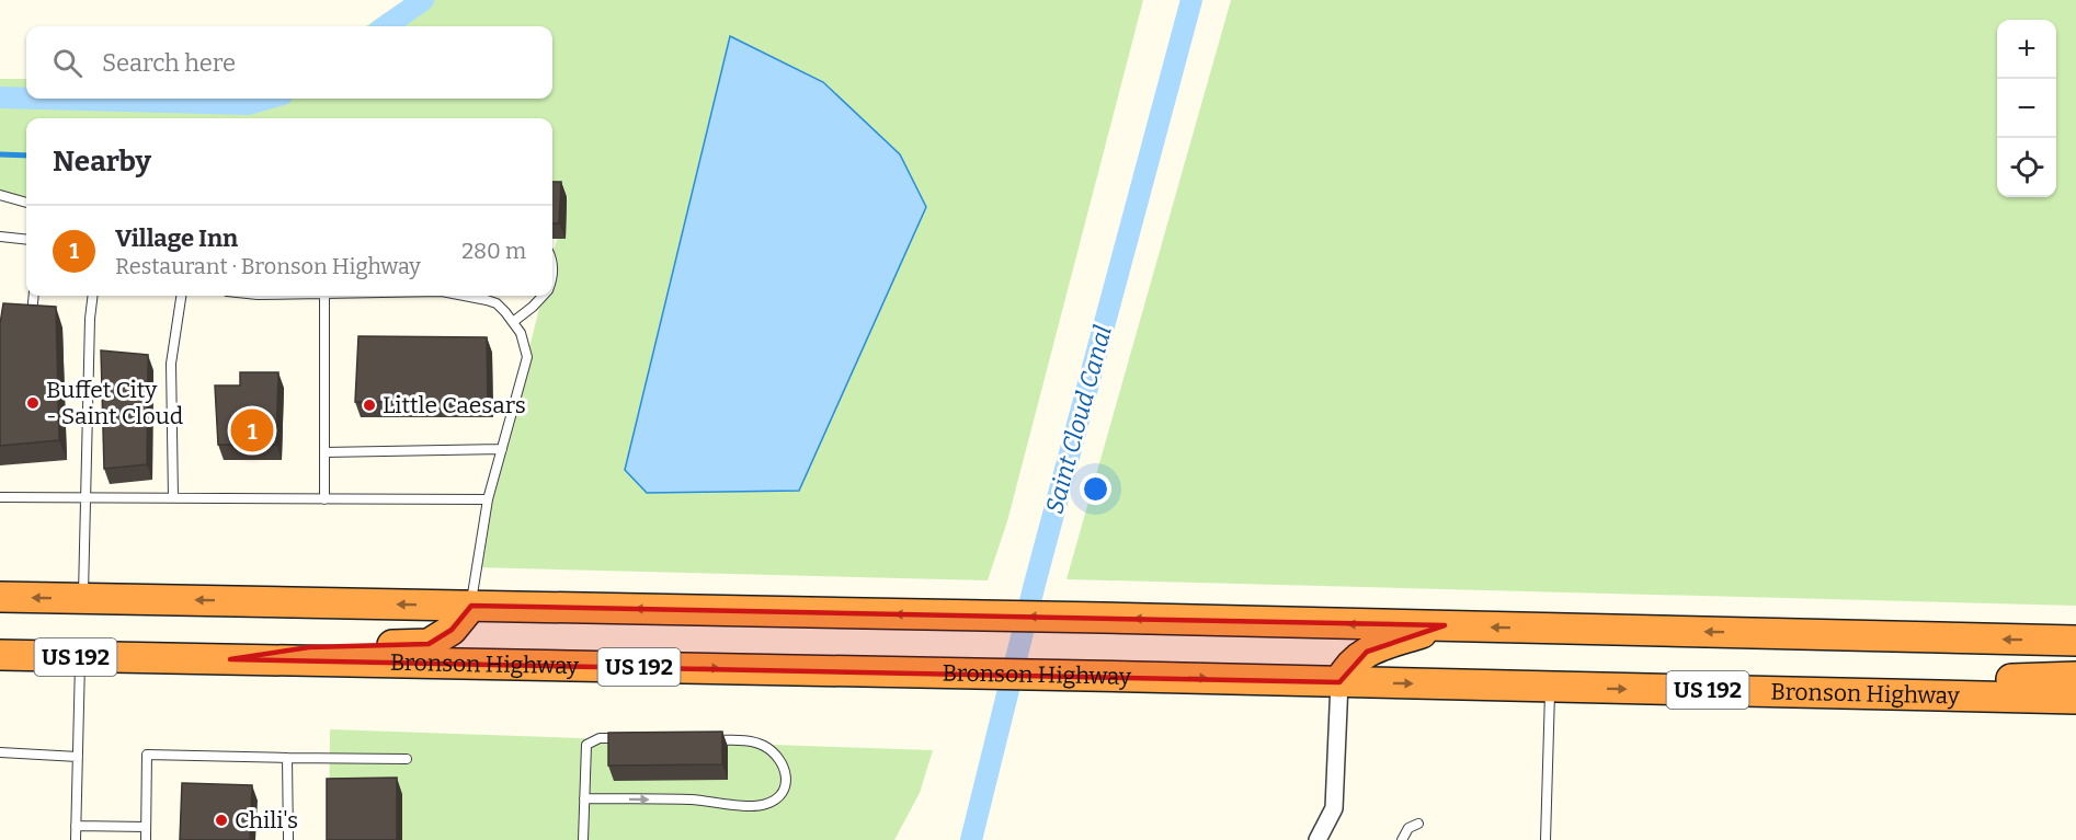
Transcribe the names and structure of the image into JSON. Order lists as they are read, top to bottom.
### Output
{
  "streets": {
    "highway": ["US 192", "Bronson Highway"]
  },
  "water": ["Saint Cloud Canal"],
  "places": ["Buffet City - Saint Cloud", "Little Caesars", "Chili's"],
  "page": {
    "map_buttons": ["+", "−"],
    "search": "Search here",
    "heading": "Nearby",
    "list": [
      {
        "mark": "1",
        "name": "Village Inn",
        "note": "Restaurant · Bronson Highway",
        "value": "280 m"
      }
    ],
    "pins": "1"
  }
}
